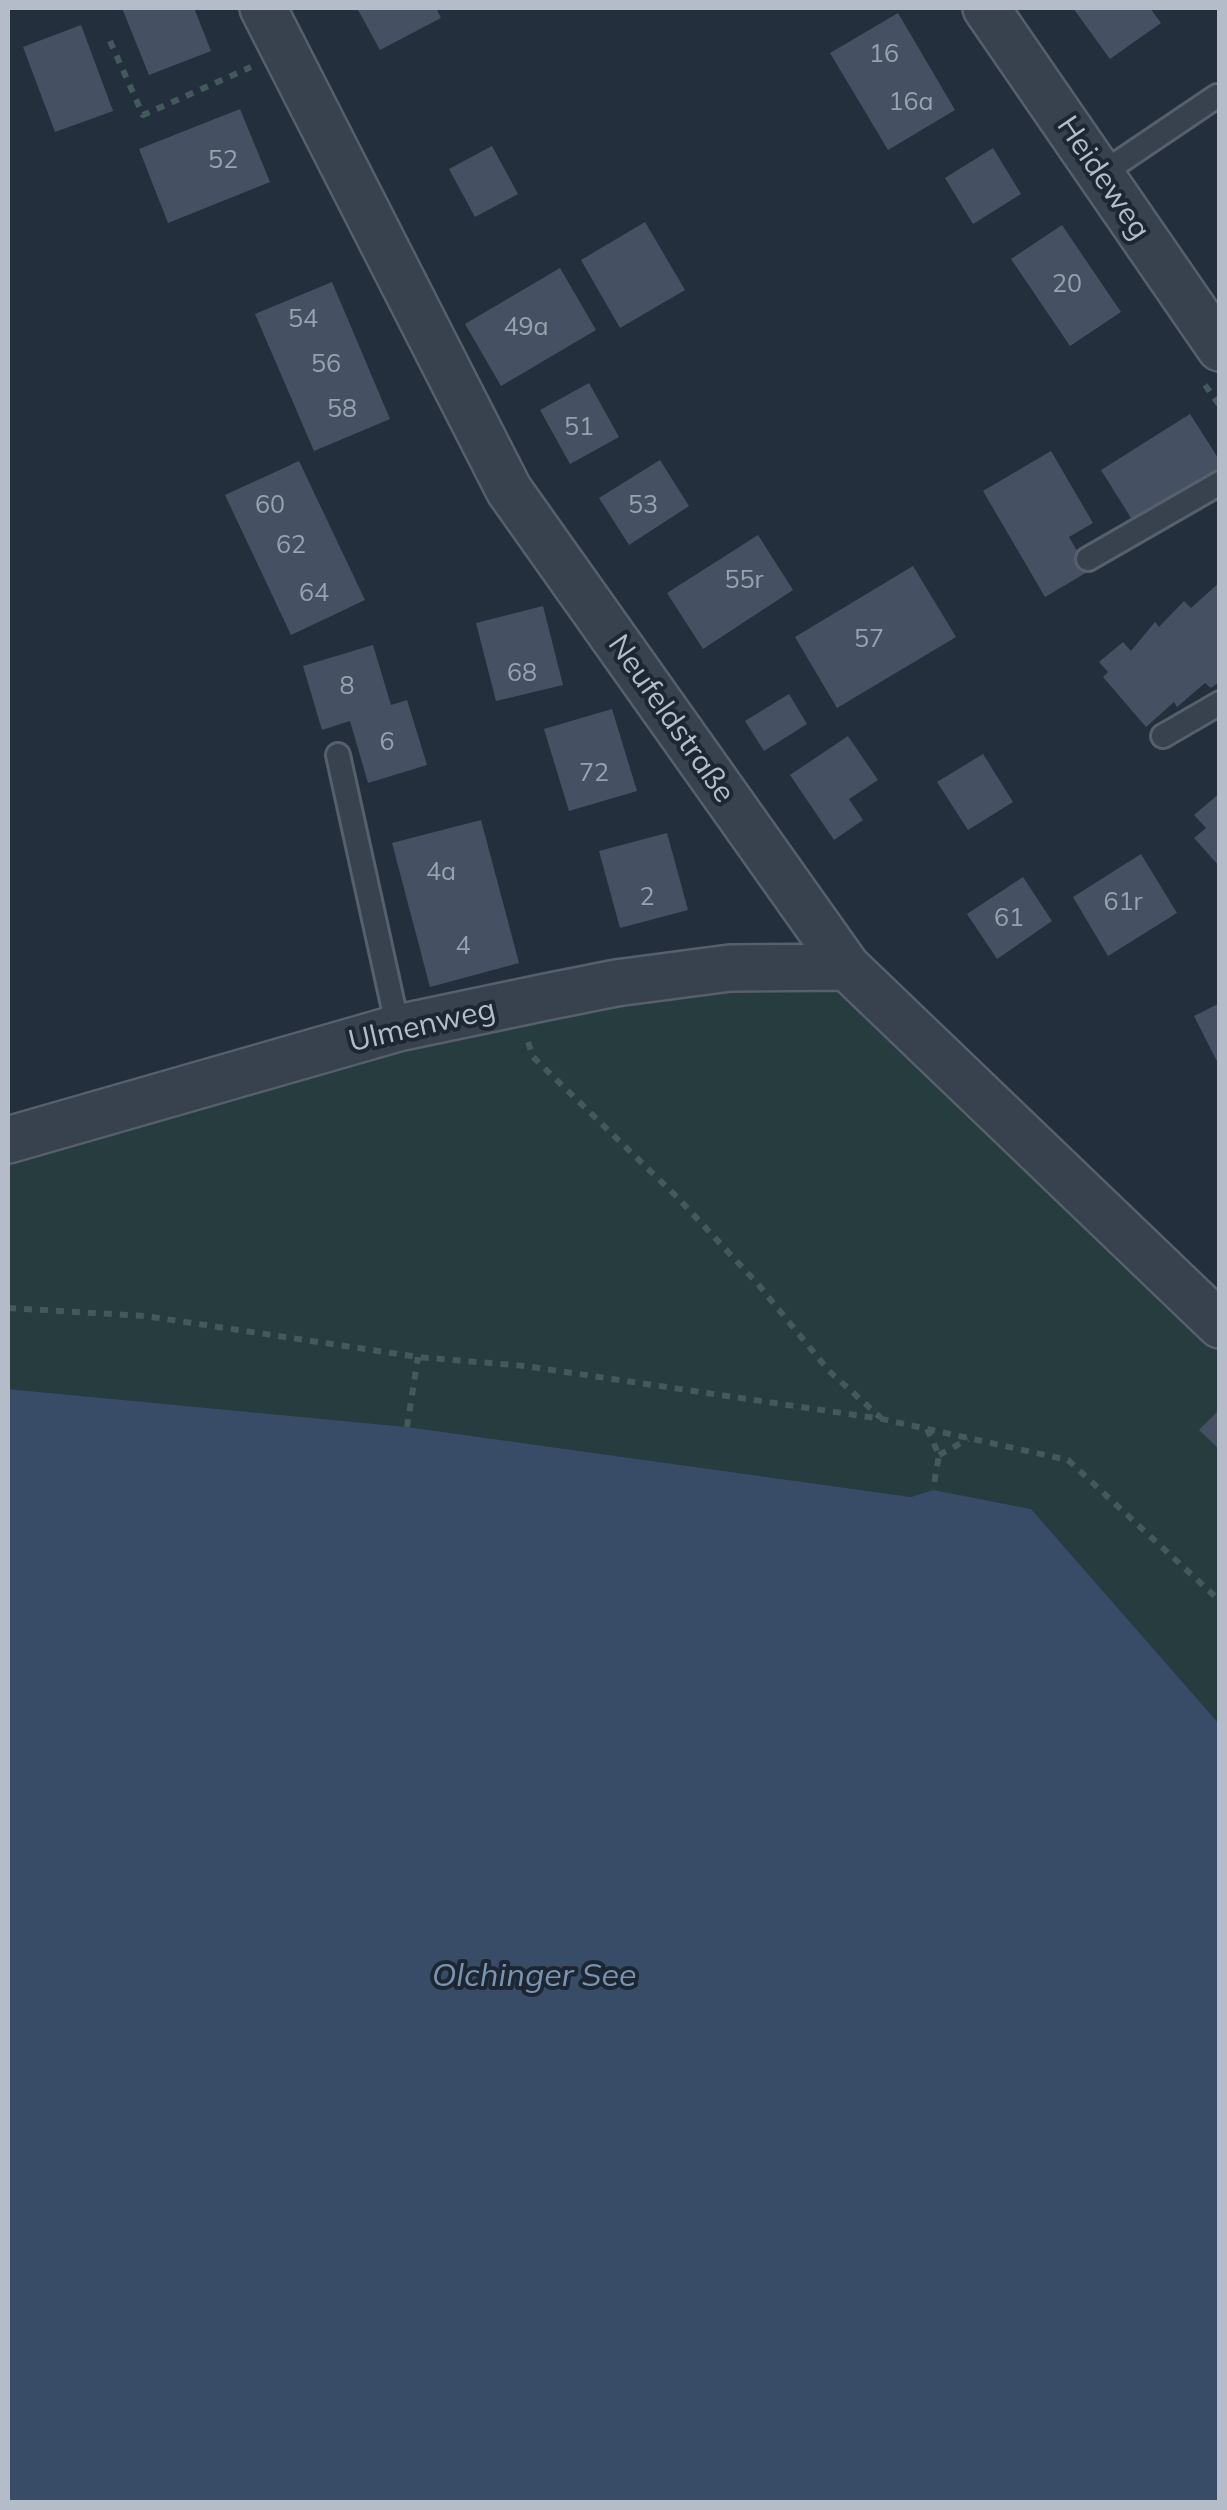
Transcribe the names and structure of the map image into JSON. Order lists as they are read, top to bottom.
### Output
{
  "streets": {
    "street": ["Heideweg", "Neufeldstraße", "Ulmenweg"]
  },
  "crossings": [
    ["Neufeldstraße", "Ulmenweg"]
  ],
  "water": ["Olchinger See"],
  "house_numbers": [
    "16",
    "16a",
    "52",
    "20",
    "54",
    "49a",
    "56",
    "58",
    "51",
    "60",
    "53",
    "62",
    "55r",
    "64",
    "57",
    "68",
    "8",
    "6",
    "72",
    "4a",
    "2",
    "61r",
    "61",
    "4"
  ]
}
